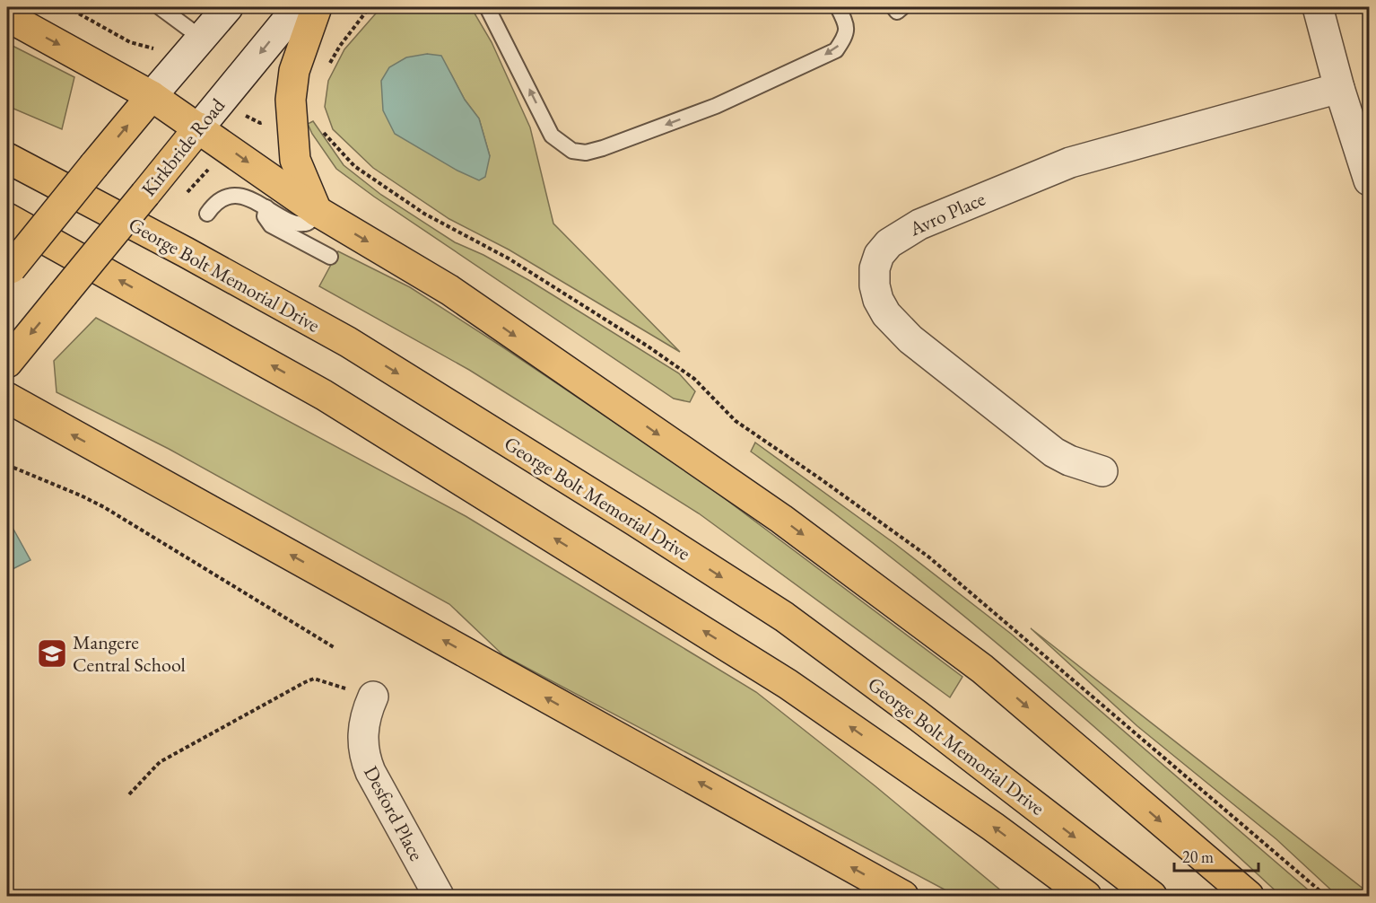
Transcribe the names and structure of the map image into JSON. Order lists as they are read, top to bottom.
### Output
{
  "streets": {
    "main road": ["Kirkbride Road", "George Bolt Memorial Drive"],
    "street": ["Avro Place", "Desford Place"]
  },
  "one_way": ["Kirkbride Road"],
  "places": {
    "school or university": ["Mangere Central School"]
  },
  "scale_bar": "20 m"
}
